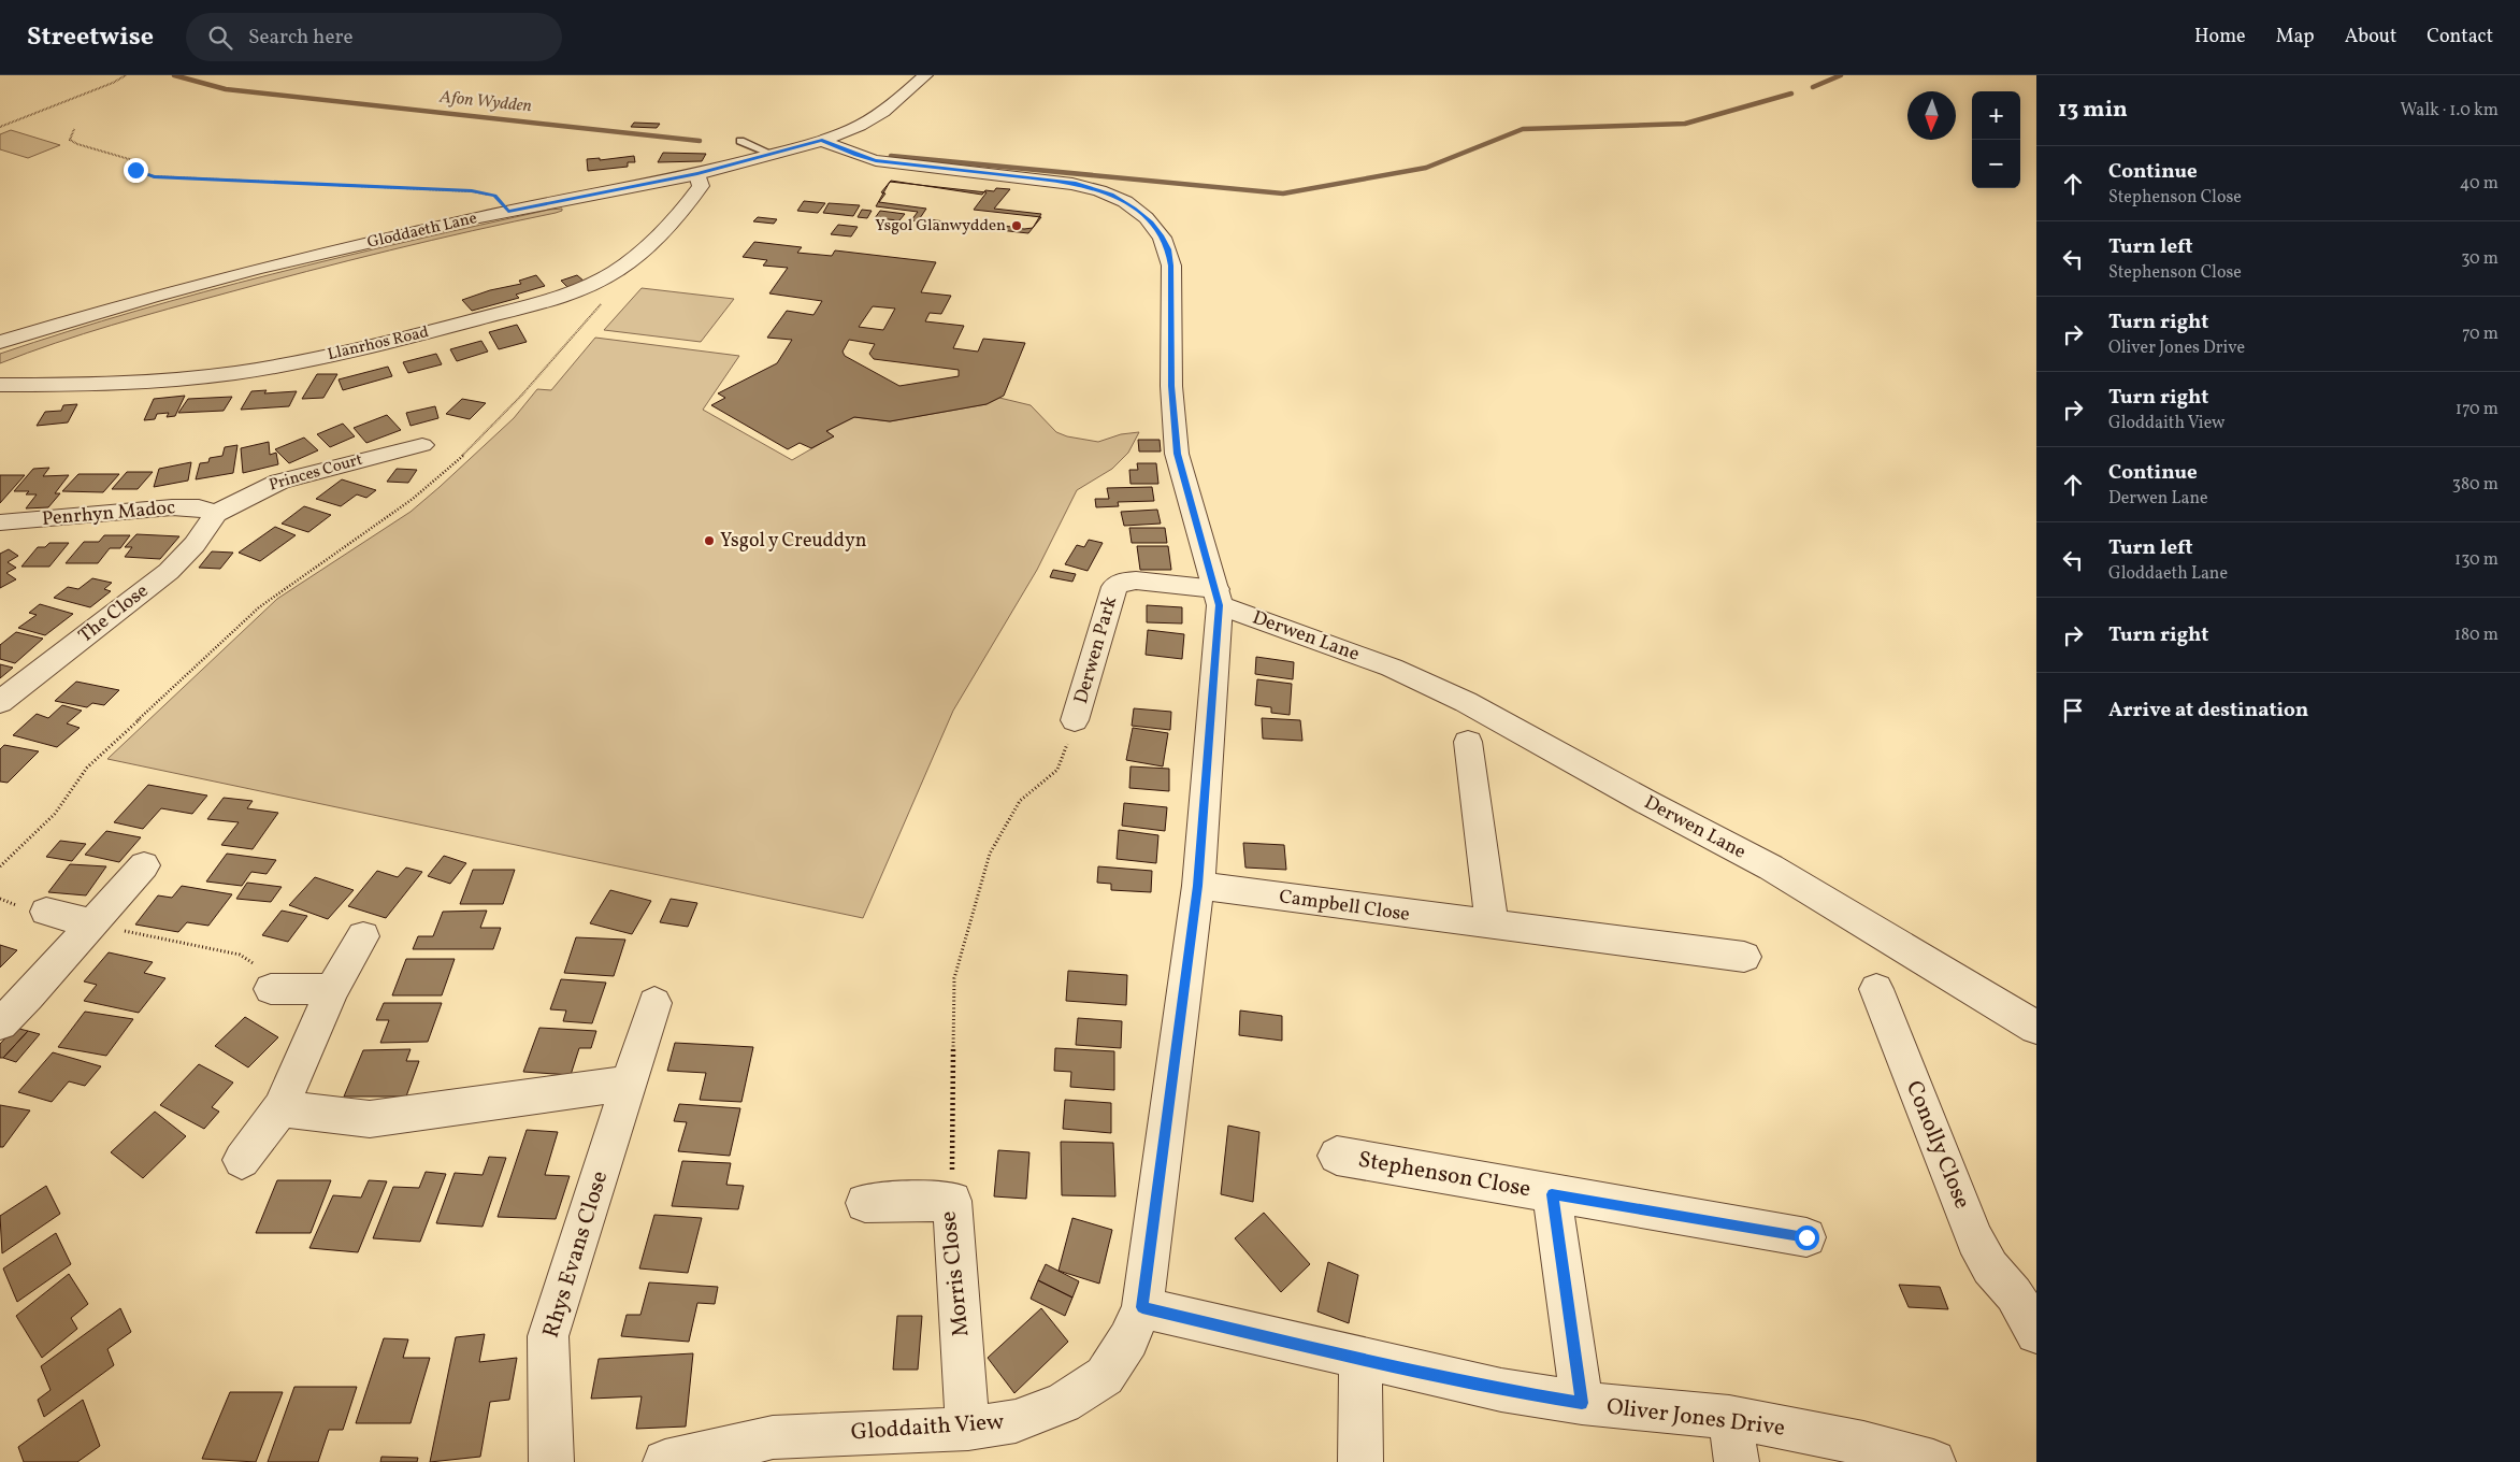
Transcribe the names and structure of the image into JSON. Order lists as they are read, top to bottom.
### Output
{
  "streets": {
    "street": [
      "Gloddaeth Lane",
      "Llanrhos Road",
      "Princes Court",
      "Penrhyn Madoc",
      "The Close",
      "Derwen Lane",
      "Derwen Park",
      "Campbell Close",
      "Conolly Close",
      "Stephenson Close",
      "Rhys Evans Close",
      "Morris Close",
      "Oliver Jones Drive",
      "Gloddaith View"
    ]
  },
  "crossings": [
    ["Gloddaeth Lane", "Llanrhos Road"],
    ["Princes Court", "Penrhyn Madoc"],
    ["Princes Court", "The Close"],
    ["Penrhyn Madoc", "The Close"],
    ["Derwen Lane", "Derwen Park"],
    ["Derwen Lane", "Gloddaith View"],
    ["Derwen Park", "Gloddaith View"],
    ["Campbell Close", "Gloddaith View"],
    ["Stephenson Close", "Oliver Jones Drive"],
    ["Morris Close", "Gloddaith View"],
    ["Oliver Jones Drive", "Gloddaith View"]
  ],
  "water": ["Afon Wydden"],
  "places": ["Ysgol Glanwydden", "Ysgol y Creuddyn"],
  "north": "bottom",
  "page": {
    "header": "Streetwise",
    "search": "Search here",
    "nav": [
      "Home",
      "Map",
      "About",
      "Contact"
    ],
    "heading": ["13 min", "Walk · 1.0 km"],
    "map_buttons": ["+", "−"],
    "list": [
      ["Continue", "Stephenson Close", "40 m"],
      ["Turn left", "Stephenson Close", "30 m"],
      ["Turn right", "Oliver Jones Drive", "70 m"],
      ["Turn right", "Gloddaith View", "170 m"],
      ["Continue", "Derwen Lane", "380 m"],
      ["Turn left", "Gloddaeth Lane", "130 m"],
      ["Turn right", "180 m"],
      "Arrive at destination"
    ]
  }
}
